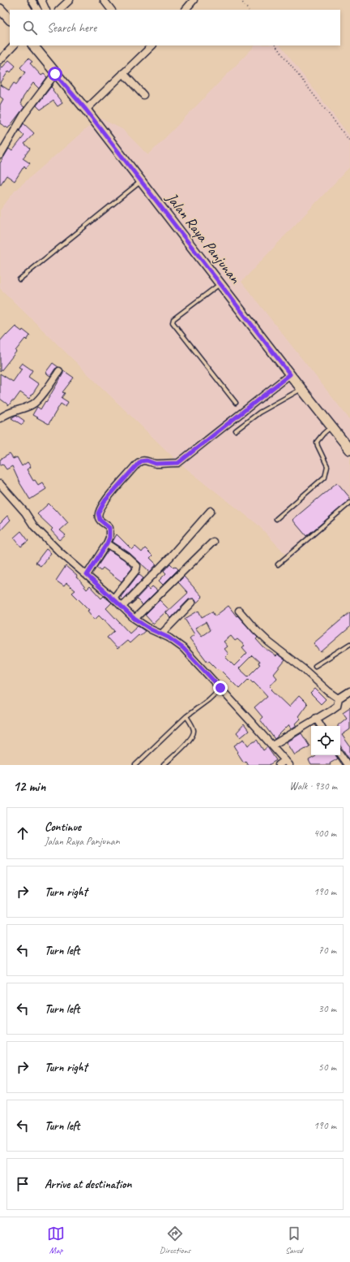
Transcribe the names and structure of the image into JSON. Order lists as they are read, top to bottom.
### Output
{
  "streets": {
    "main road": ["Jalan Raya Panjunan"]
  },
  "page": {
    "search": "Search here",
    "heading": ["12 min", "Walk · 930 m"],
    "list": [
      ["Continue", "Jalan Raya Panjunan", "400 m"],
      ["Turn right", "190 m"],
      ["Turn left", "70 m"],
      ["Turn left", "30 m"],
      ["Turn right", "50 m"],
      ["Turn left", "190 m"],
      "Arrive at destination"
    ],
    "nav": ["Map", "Directions", "Saved"]
  }
}
